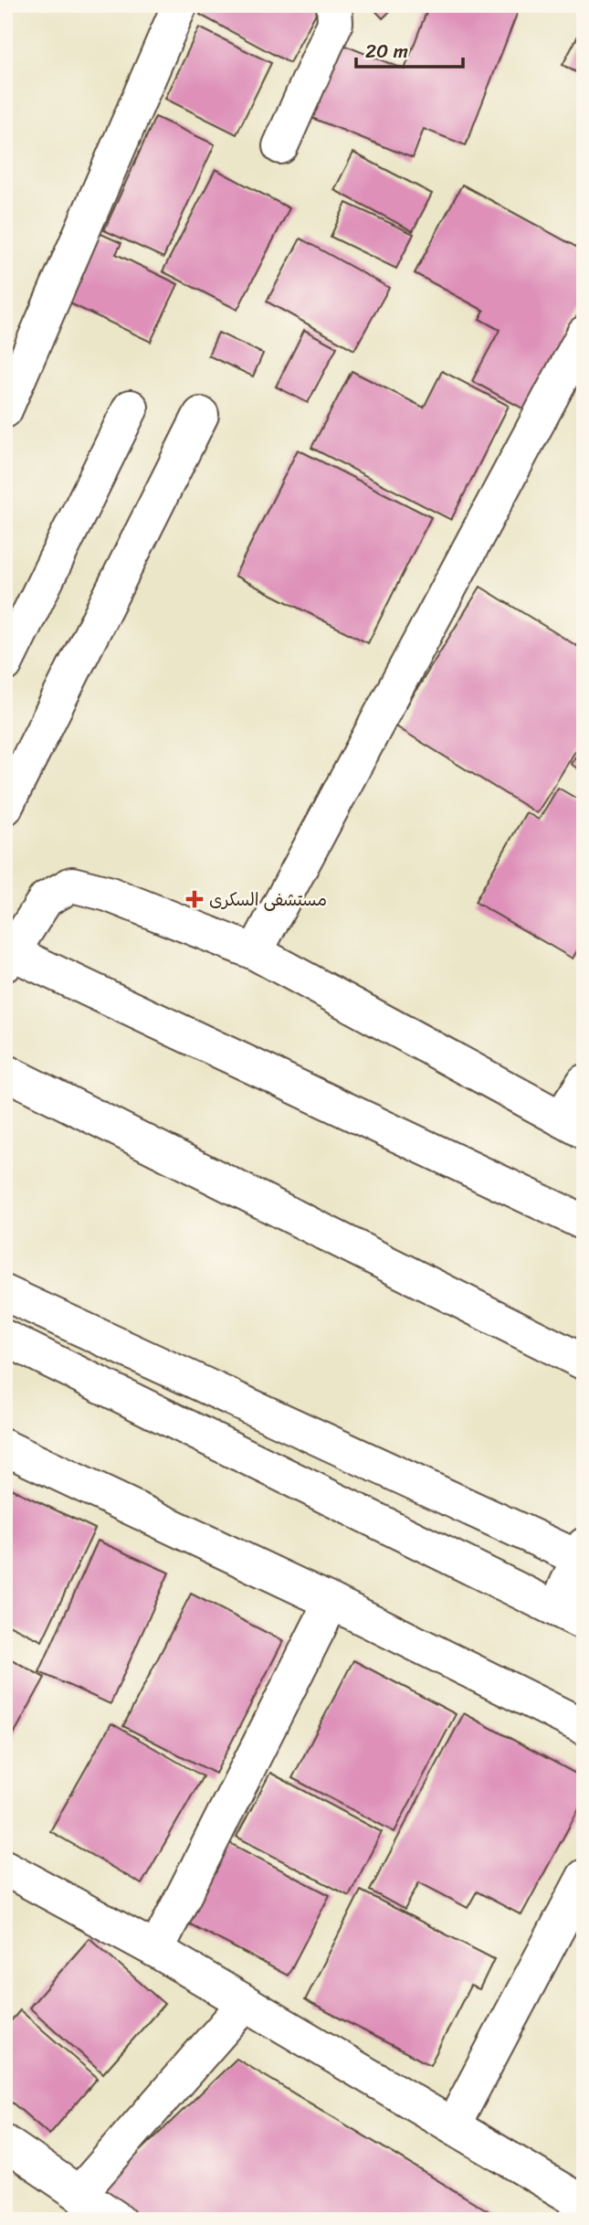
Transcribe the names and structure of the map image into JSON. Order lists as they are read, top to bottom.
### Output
{
  "places": {
    "health": ["مستشفى السكرى"]
  },
  "scale_bar": "20 m"
}
